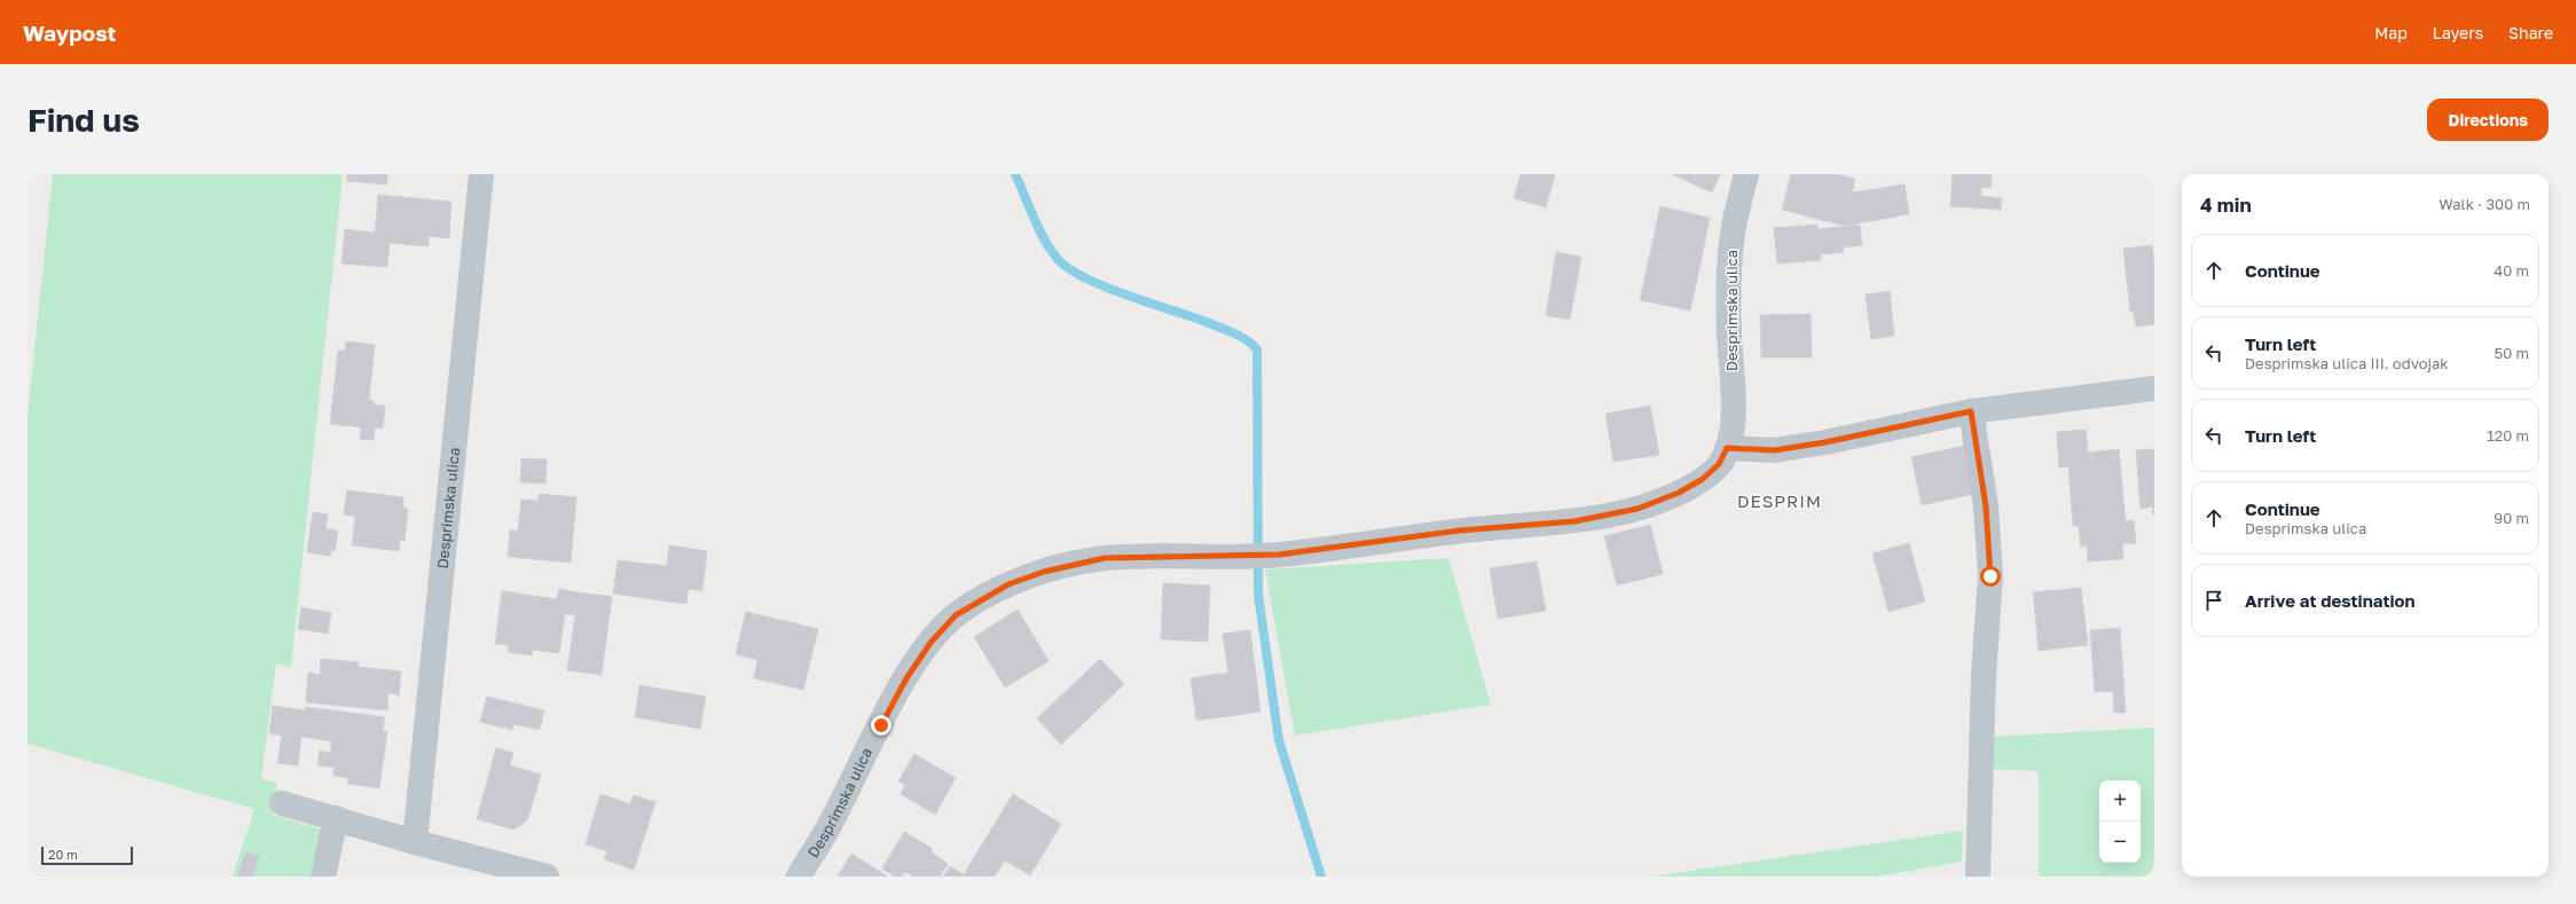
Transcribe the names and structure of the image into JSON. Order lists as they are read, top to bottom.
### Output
{
  "streets": {
    "street": ["Desprimska ulica"]
  },
  "districts": ["DESPRIM"],
  "scale_bar": "20 m",
  "page": {
    "header": "Waypost",
    "nav": ["Map", "Layers", "Share"],
    "buttons": "Directions",
    "title": "Find us",
    "heading": ["4 min", "Walk · 300 m"],
    "list": [
      ["Continue", "40 m"],
      ["Turn left", "Desprimska ulica III. odvojak", "50 m"],
      ["Turn left", "120 m"],
      ["Continue", "Desprimska ulica", "90 m"],
      "Arrive at destination"
    ],
    "map_buttons": ["+", "−"],
    "scale": "20 m"
  }
}
